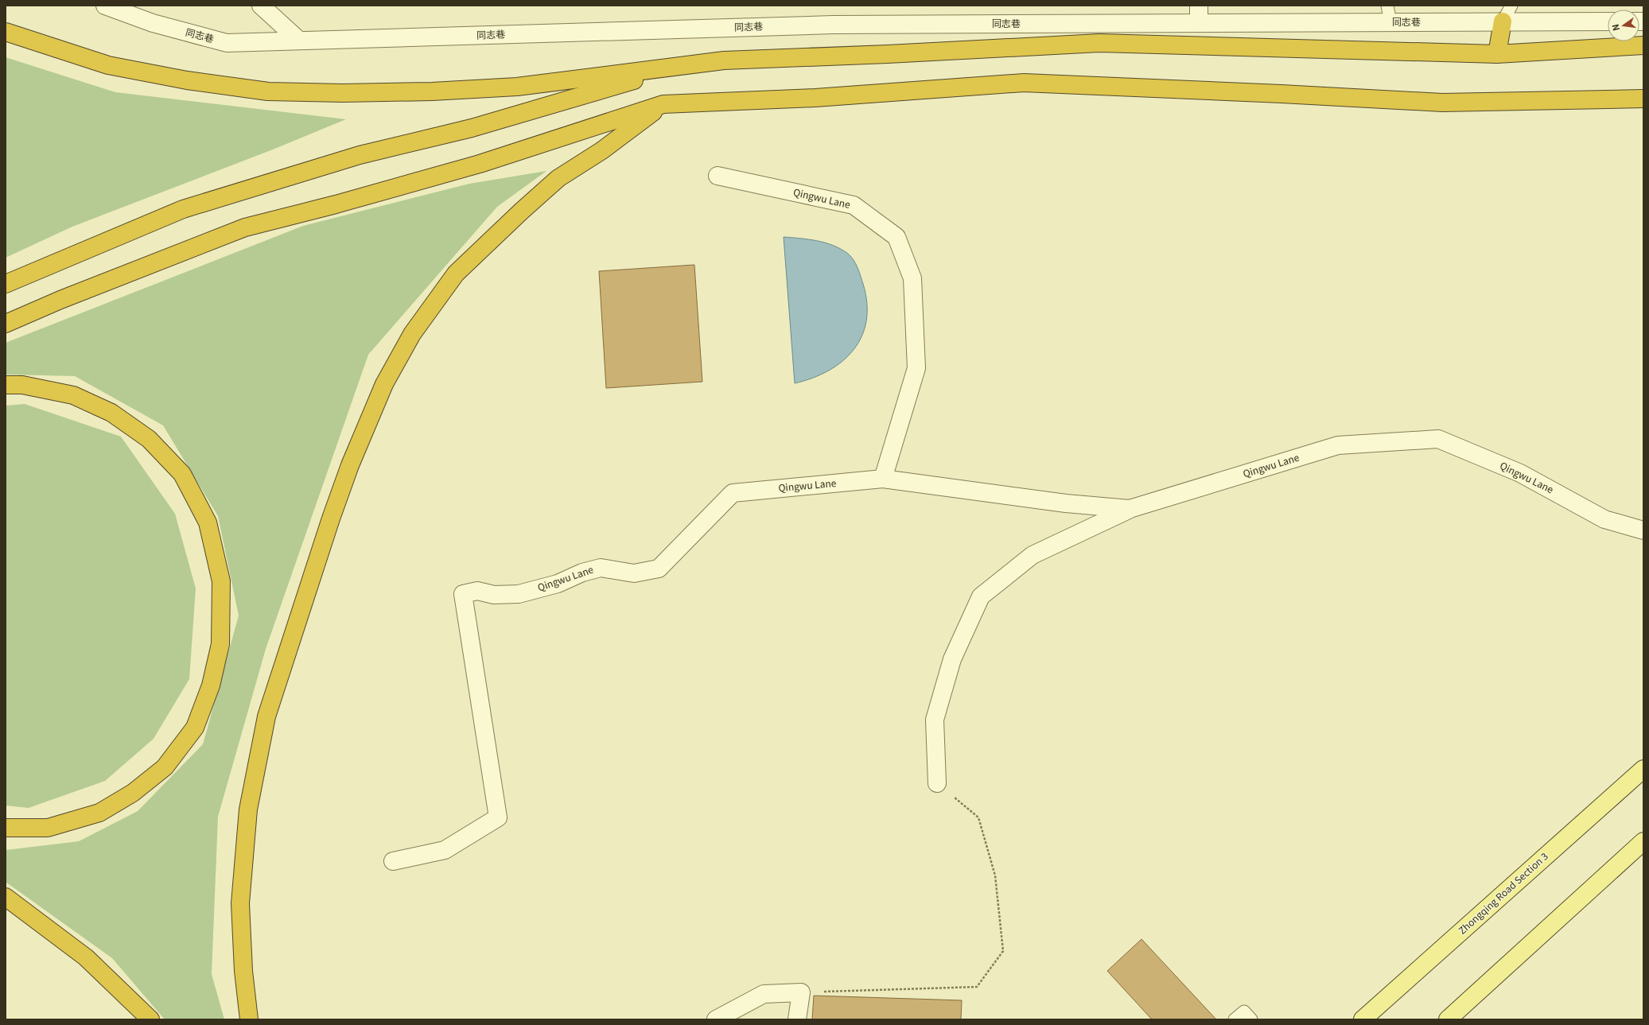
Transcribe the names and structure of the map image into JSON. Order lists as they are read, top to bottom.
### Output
{
  "streets": {
    "main road": ["Zhongqing Road Section 3"],
    "street": ["同志巷", "Qingwu Lane"]
  },
  "north": "left"
}
